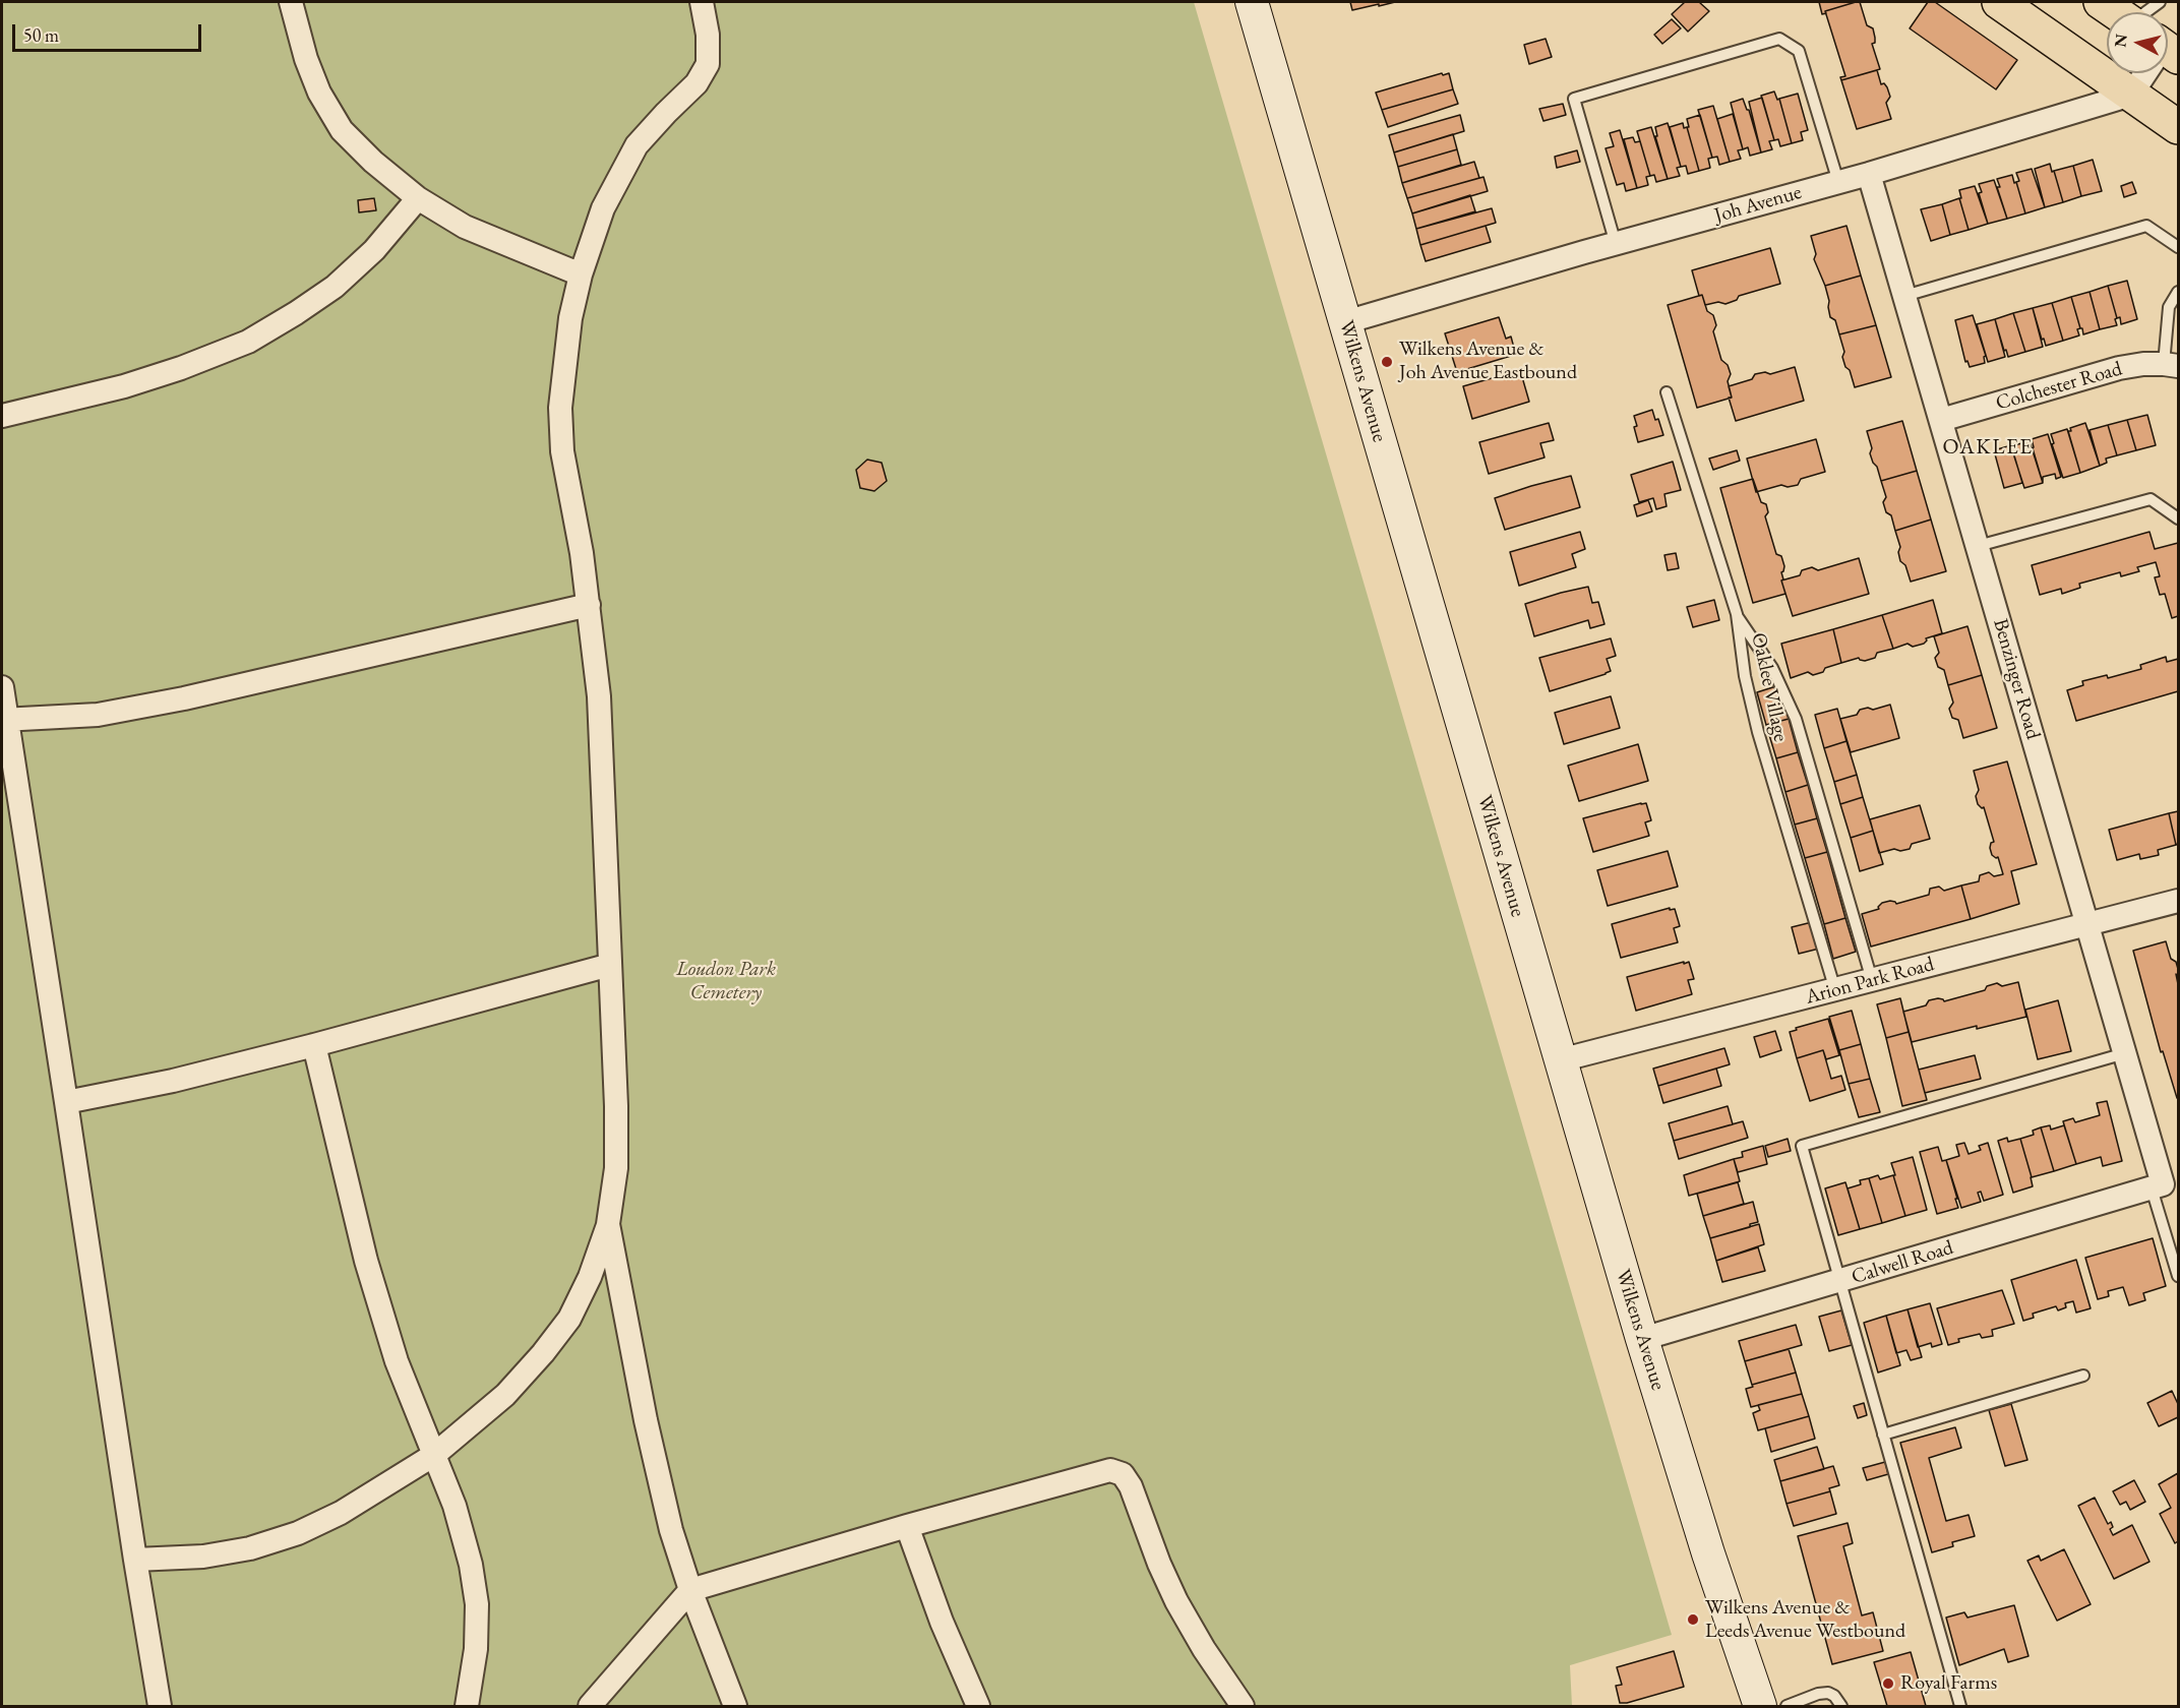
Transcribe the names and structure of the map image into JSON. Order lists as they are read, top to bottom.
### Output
{
  "streets": {
    "main road": ["Wilkens Avenue"],
    "street": [
      "Joh Avenue",
      "Colchester Road",
      "Benzinger Road",
      "Arion Park Road",
      "Calwell Road"
    ],
    "lane": ["Oaklee Village"]
  },
  "crossings": [
    ["Joh Avenue", "Wilkens Avenue"],
    ["Joh Avenue", "Benzinger Road"],
    ["Wilkens Avenue", "Arion Park Road"],
    ["Wilkens Avenue", "Calwell Road"],
    ["Colchester Road", "Benzinger Road"],
    ["Benzinger Road", "Arion Park Road"],
    ["Benzinger Road", "Calwell Road"],
    ["Oaklee Village", "Arion Park Road"]
  ],
  "districts": ["OAKLEE"],
  "parks": ["Loudon Park Cemetery"],
  "places": ["Wilkens Avenue & Joh Avenue Eastbound", "Wilkens Avenue & Leeds Avenue Westbound", "Royal Farms"],
  "scale_bar": "50 m",
  "north": "left"
}
